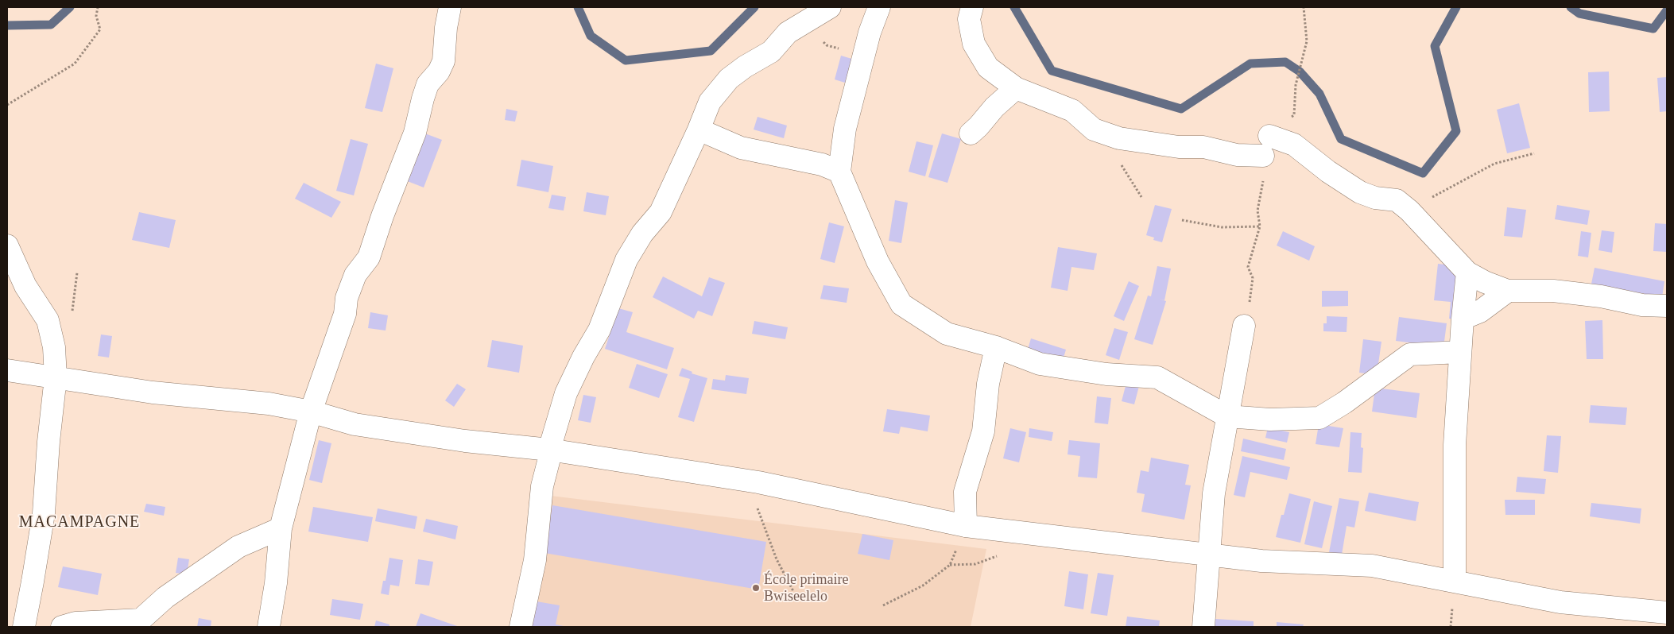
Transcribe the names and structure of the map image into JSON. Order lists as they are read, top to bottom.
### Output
{
  "districts": ["MACAMPAGNE"],
  "places": ["École primaire Bwiseelelo"]
}
